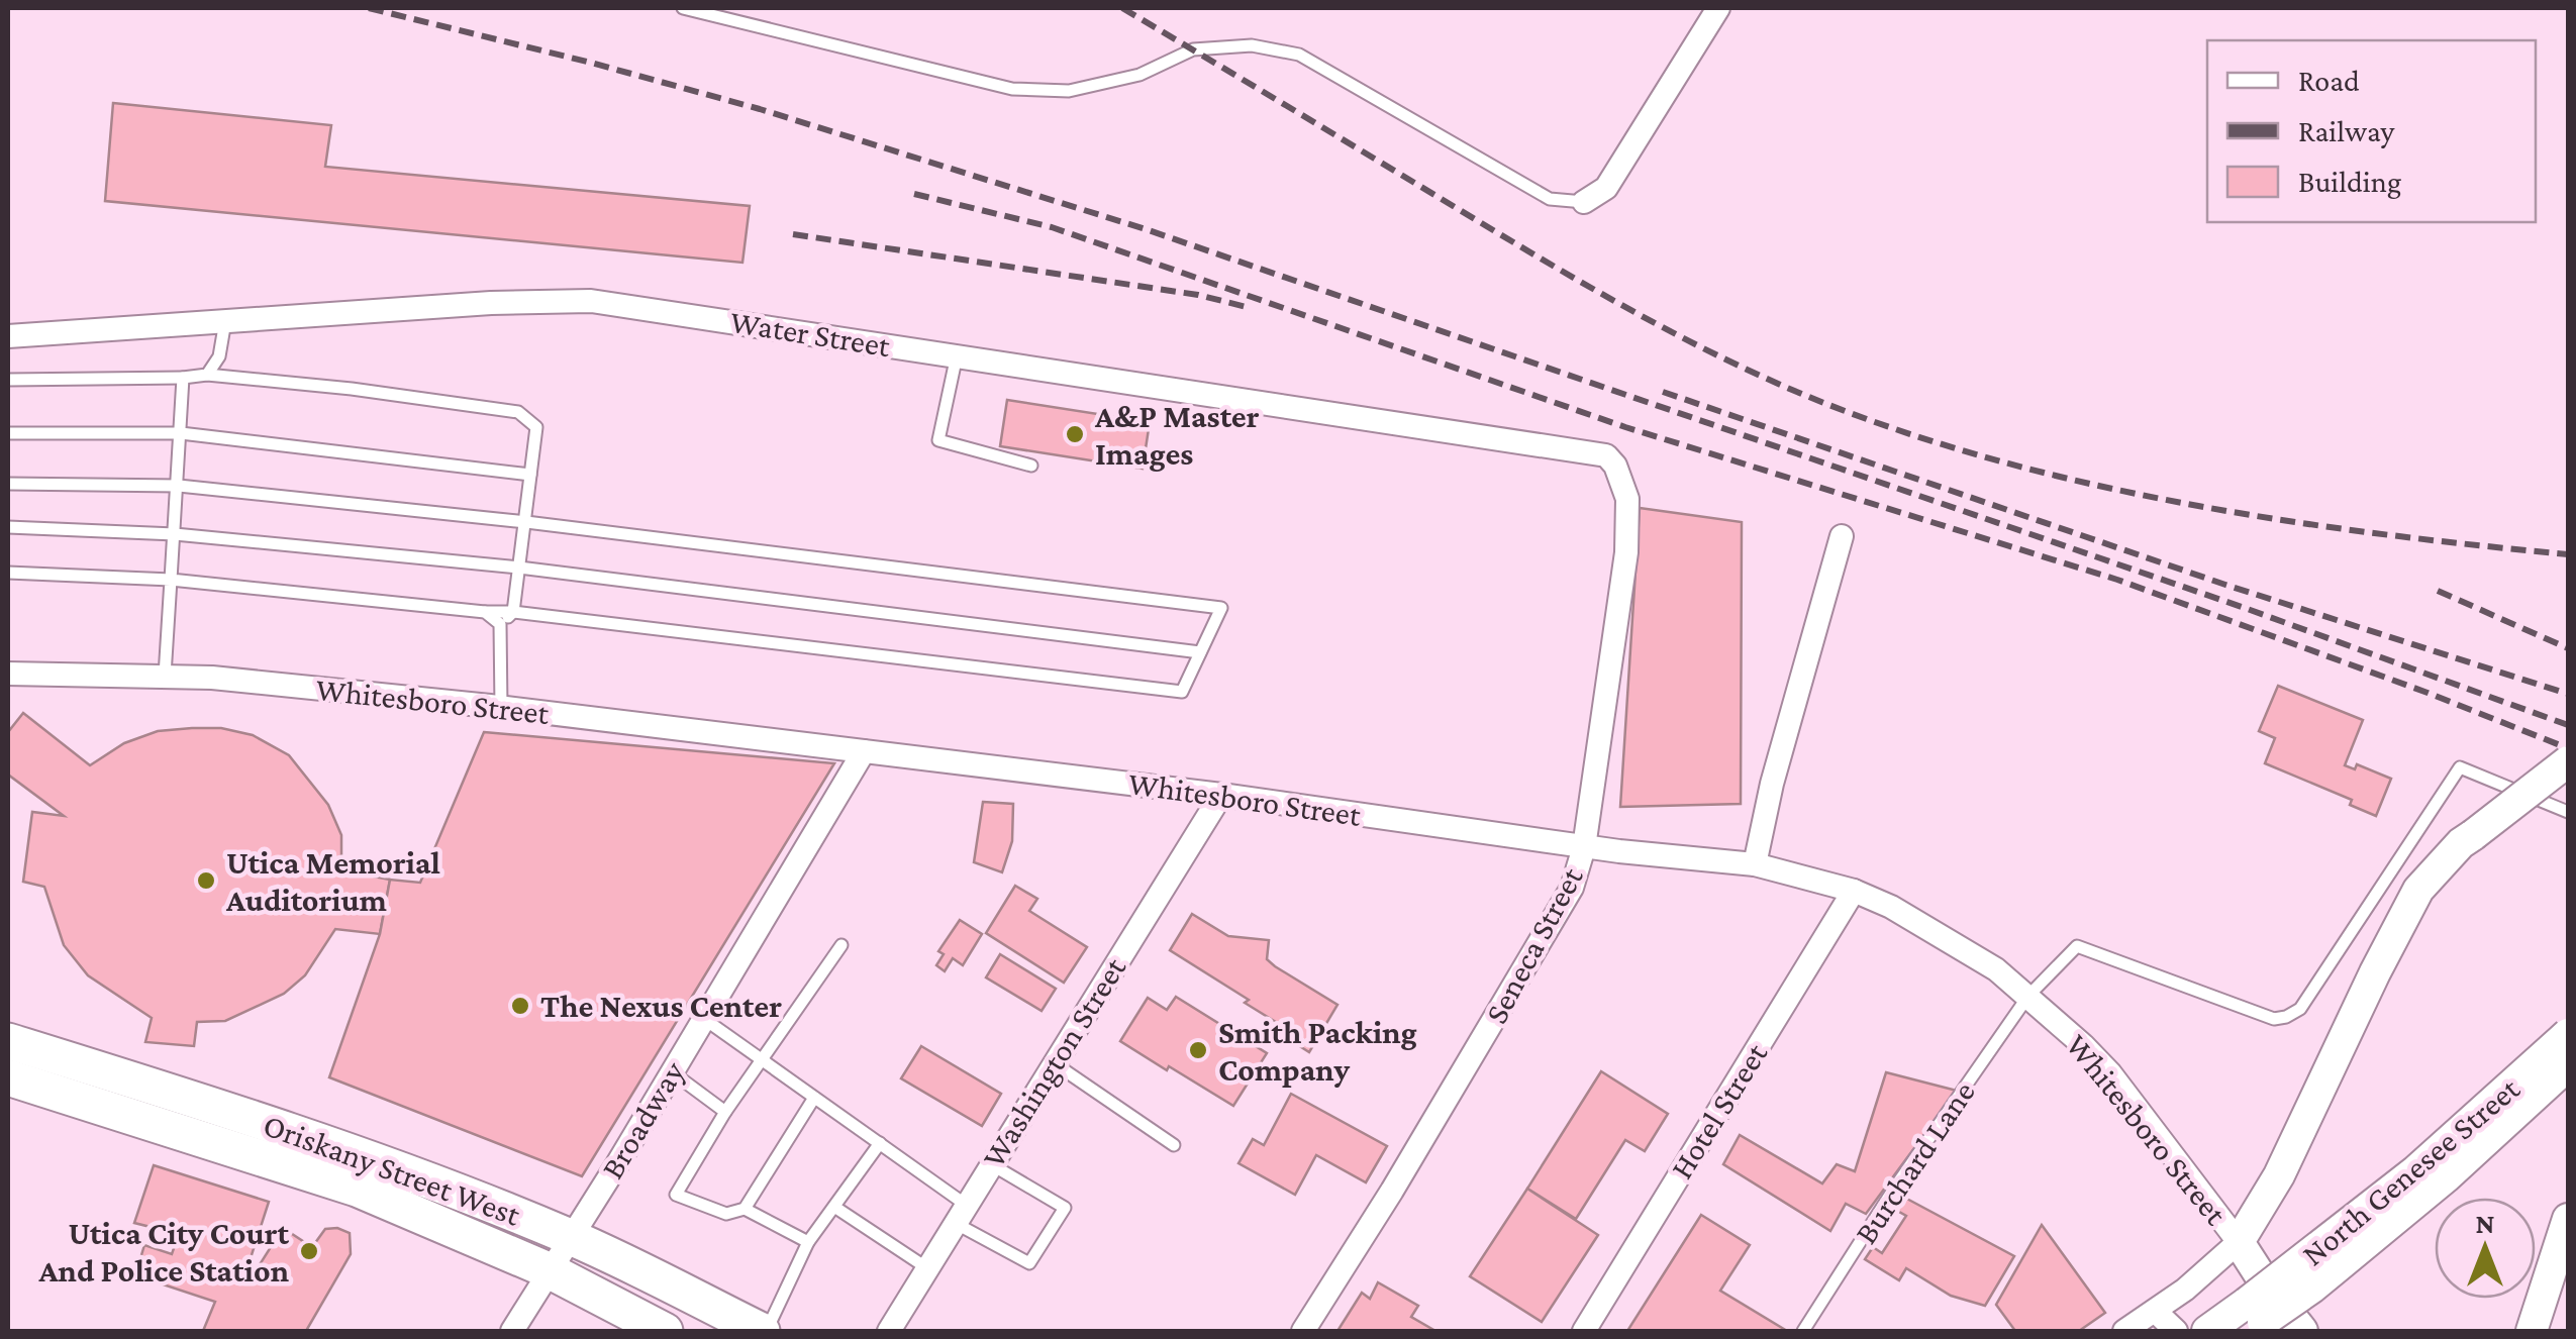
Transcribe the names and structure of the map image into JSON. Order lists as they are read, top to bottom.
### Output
{
  "streets": {
    "main road": ["Whitesboro Street", "Oriskany Street West", "North Genesee Street"],
    "street": [
      "Water Street",
      "Seneca Street",
      "Washington Street",
      "Hotel Street",
      "Broadway"
    ],
    "lane": ["Burchard Lane"]
  },
  "crossings": [
    ["Water Street", "Seneca Street"],
    ["Whitesboro Street", "Seneca Street"],
    ["Whitesboro Street", "Washington Street"],
    ["Whitesboro Street", "Hotel Street"],
    ["Whitesboro Street", "Broadway"],
    ["Whitesboro Street", "Burchard Lane"],
    ["Broadway", "Oriskany Street West"]
  ],
  "places": [
    "A&P Master Images",
    "Utica Memorial Auditorium",
    "The Nexus Center",
    "Smith Packing Company",
    "Utica City Court And Police Station"
  ],
  "legend": ["Road", "Railway", "Building"],
  "north": "top"
}
